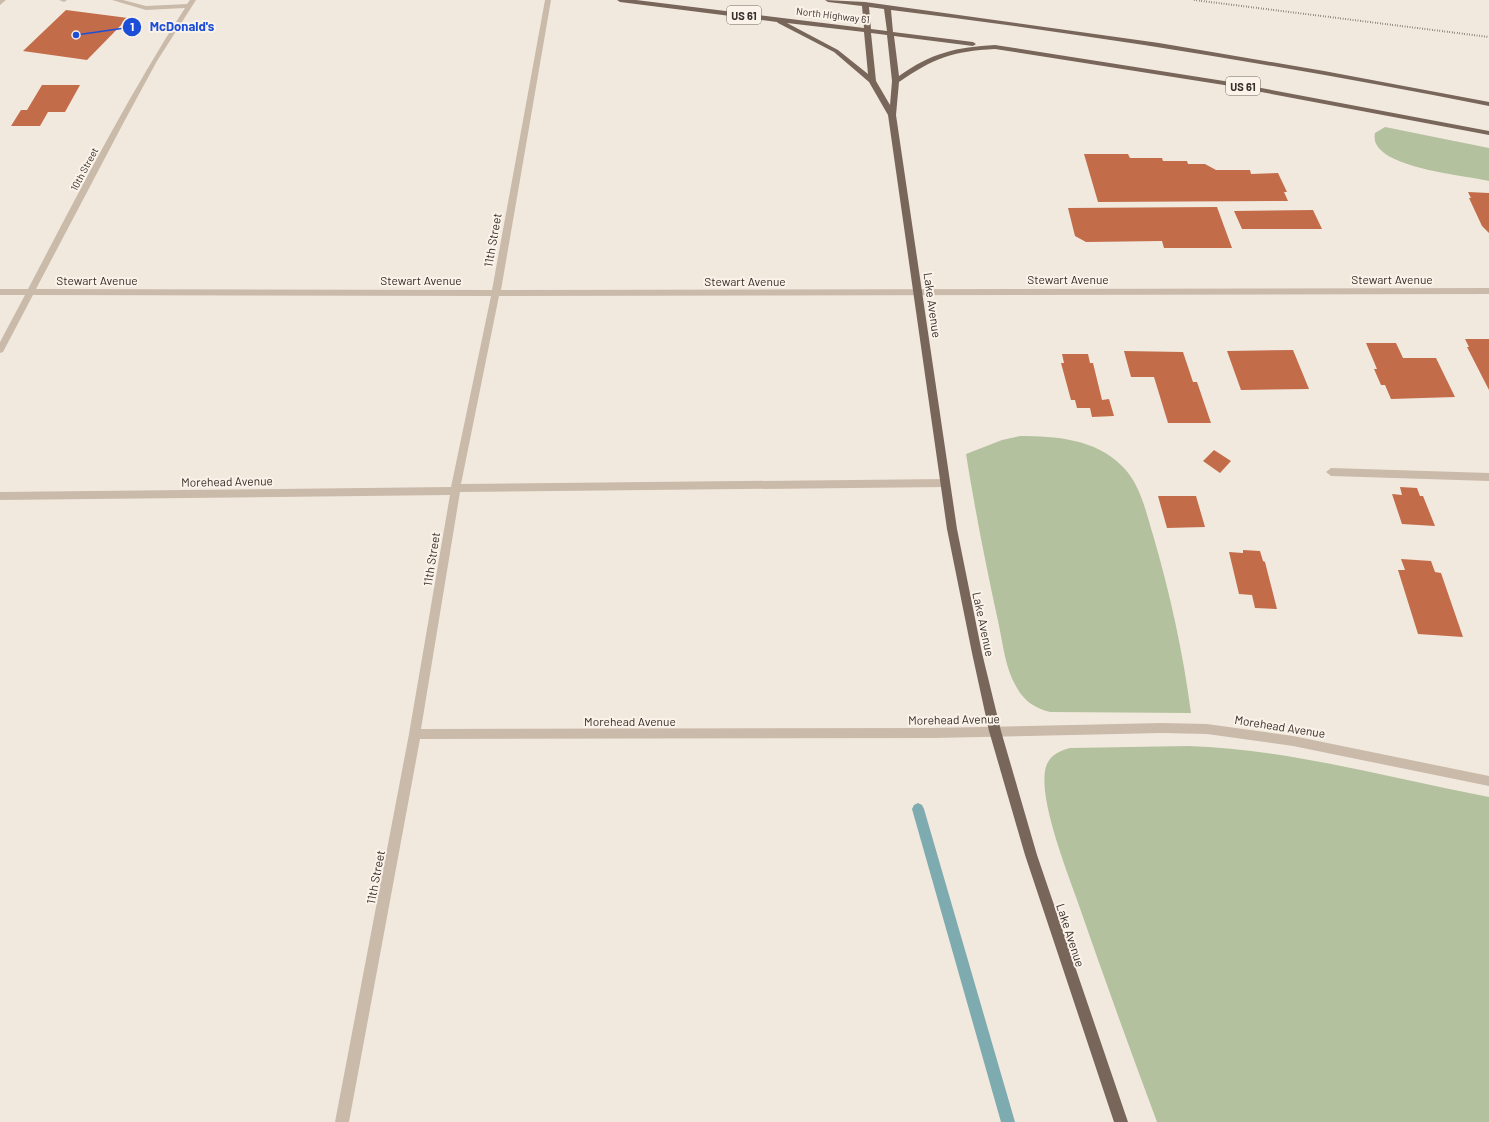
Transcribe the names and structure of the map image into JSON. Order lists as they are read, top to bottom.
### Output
{
  "streets": {
    "main road": ["US 61", "North Highway 61", "Lake Avenue"],
    "street": [
      "10th Street",
      "11th Street",
      "Stewart Avenue",
      "Morehead Avenue"
    ]
  },
  "crossings": [
    ["US 61", "North Highway 61"],
    ["US 61", "Lake Avenue"],
    ["North Highway 61", "Lake Avenue"],
    ["10th Street", "Stewart Avenue"],
    ["11th Street", "Stewart Avenue"],
    ["11th Street", "Morehead Avenue"],
    ["Stewart Avenue", "Lake Avenue"],
    ["Lake Avenue", "Morehead Avenue"]
  ],
  "places": ["McDonald's"]
}
